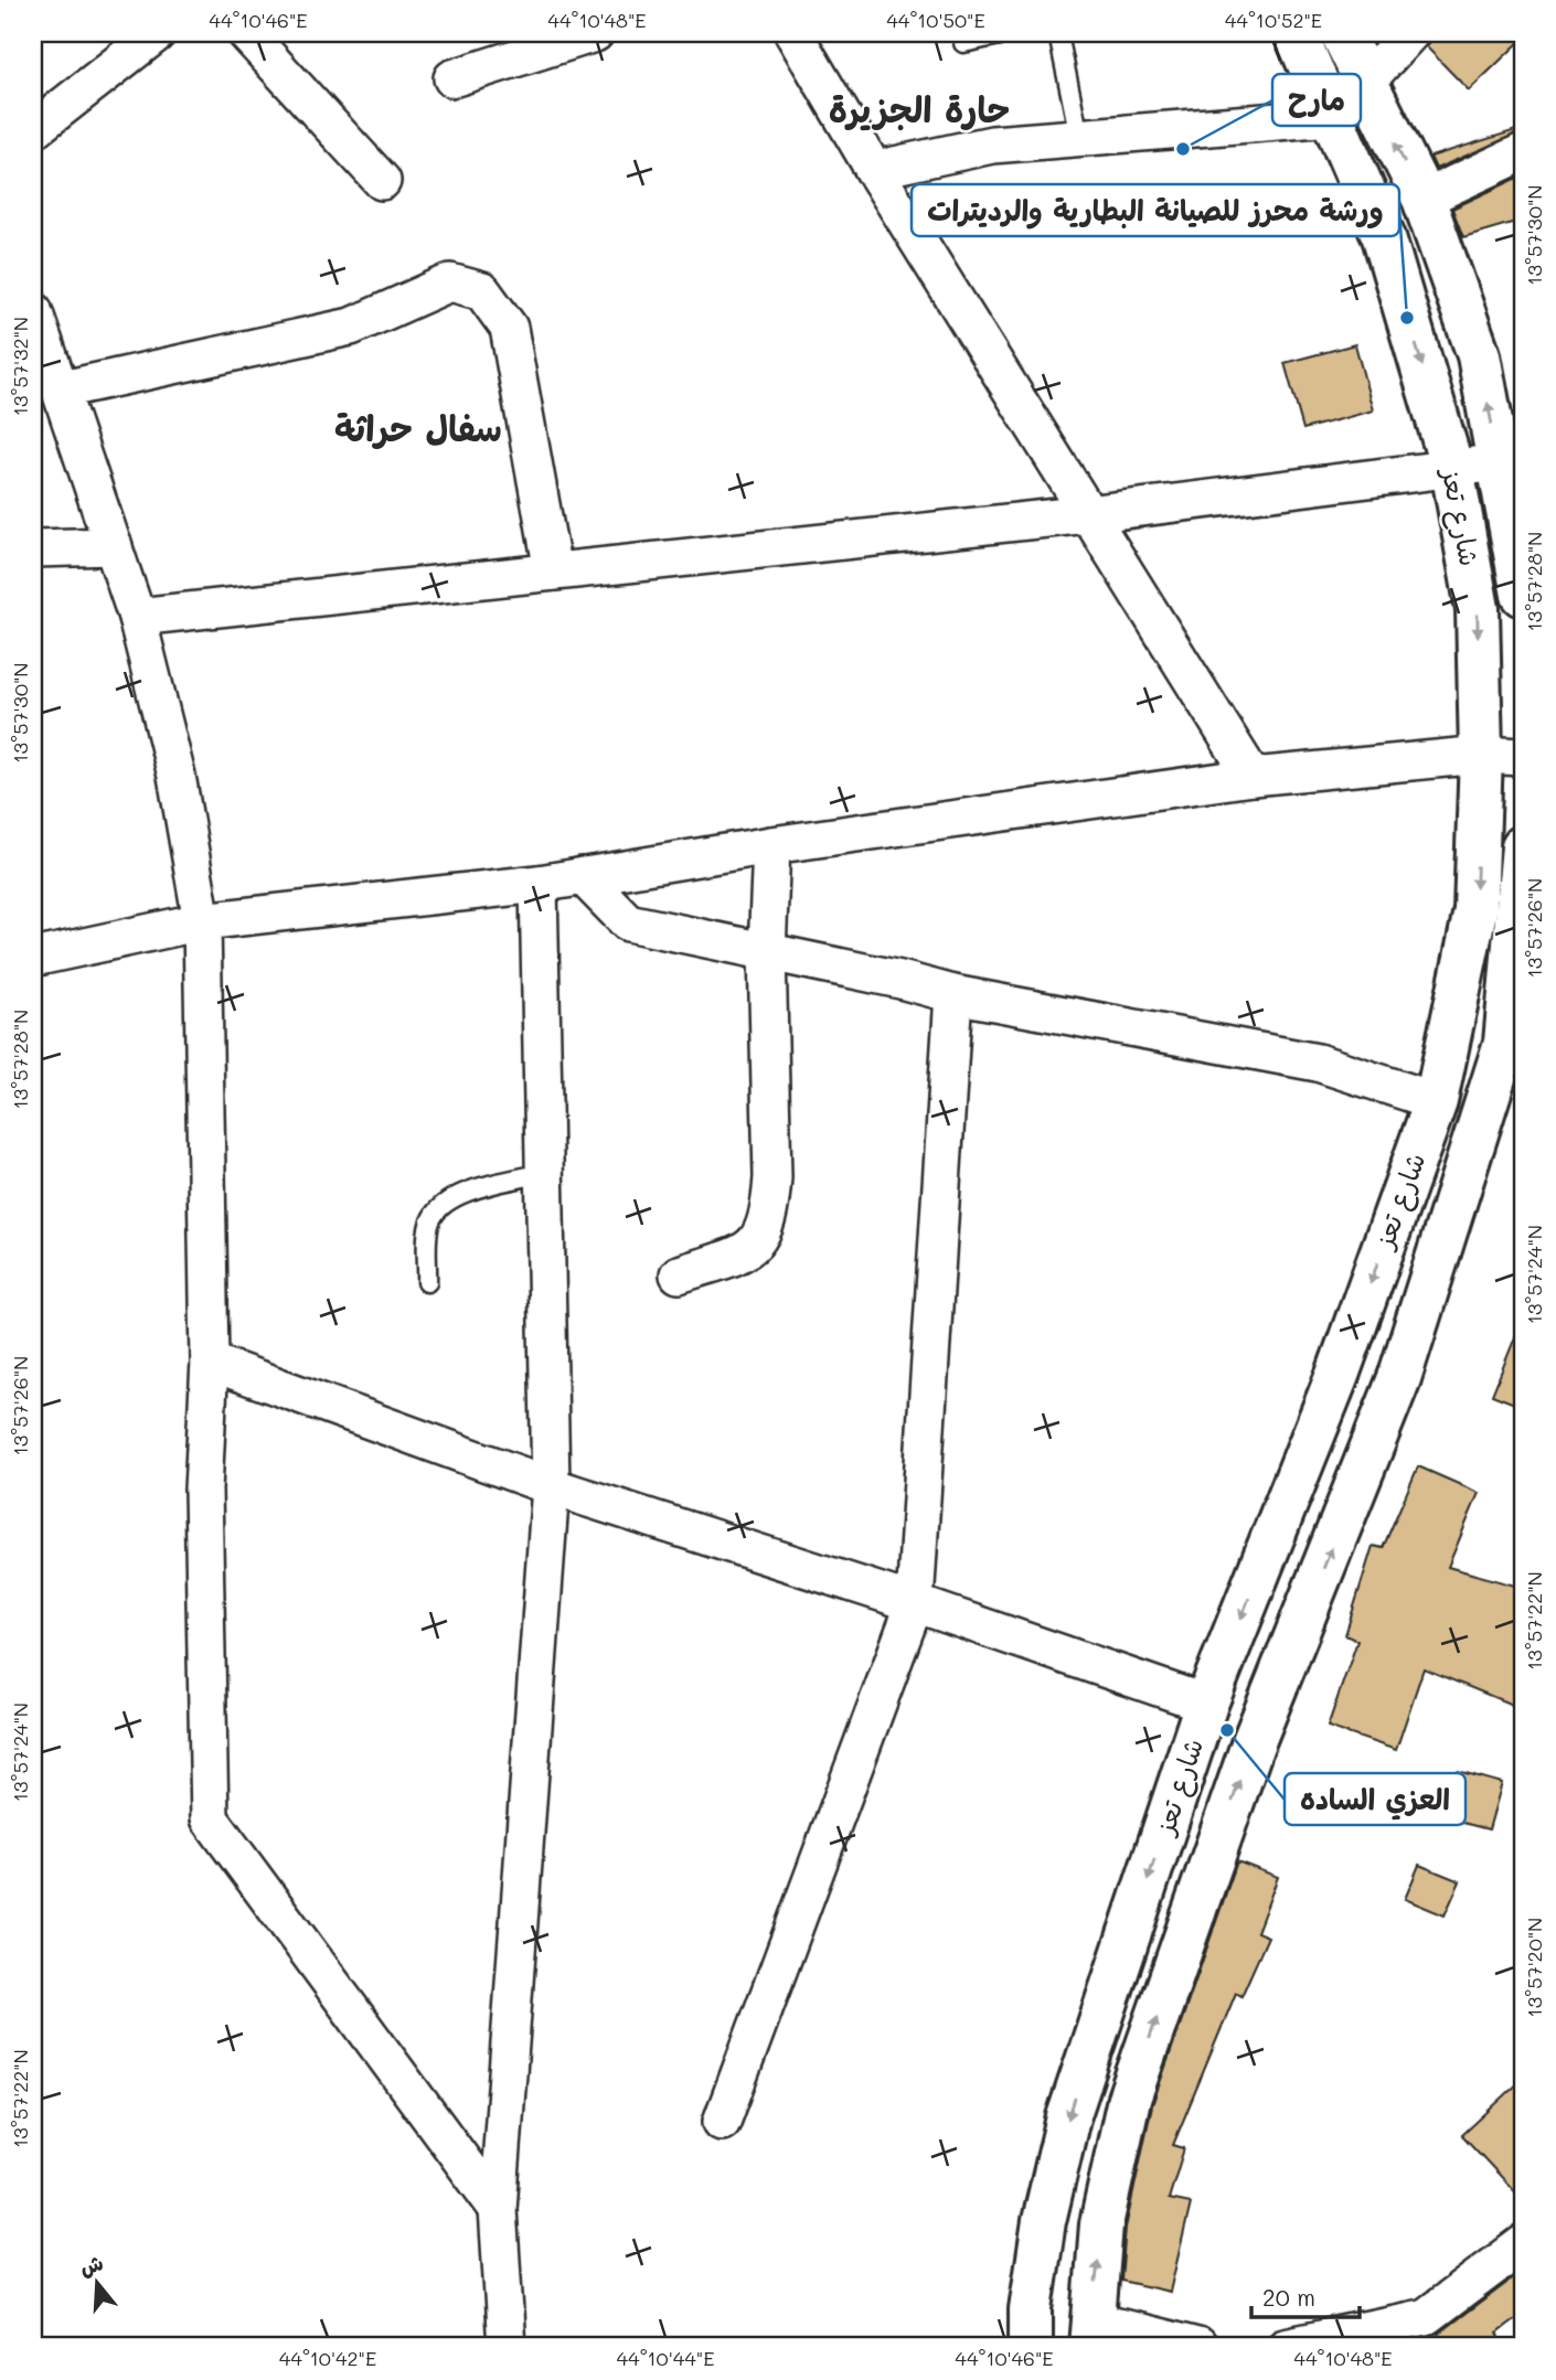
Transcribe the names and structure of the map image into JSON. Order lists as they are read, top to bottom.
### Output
{
  "streets": {
    "main road": ["شارع تعز"]
  },
  "districts": ["حارة الجزيرة", "سفال حراثة"],
  "places": ["مارح", "ورشة محرز للصيانة البطارية والرديترات", "العزي الساده"],
  "scale_bar": "20 m",
  "north": "top",
  "coordinates": [
    "44°10'46\"E",
    "44°10'48\"E",
    "44°10'50\"E",
    "44°10'52\"E",
    "13°57'30\"N",
    "13°57'32\"N",
    "13°57'28\"N",
    "13°57'26\"N",
    "13°57'24\"N",
    "13°57'22\"N",
    "13°57'20\"N",
    "44°10'42\"E",
    "44°10'44\"E"
  ]
}
